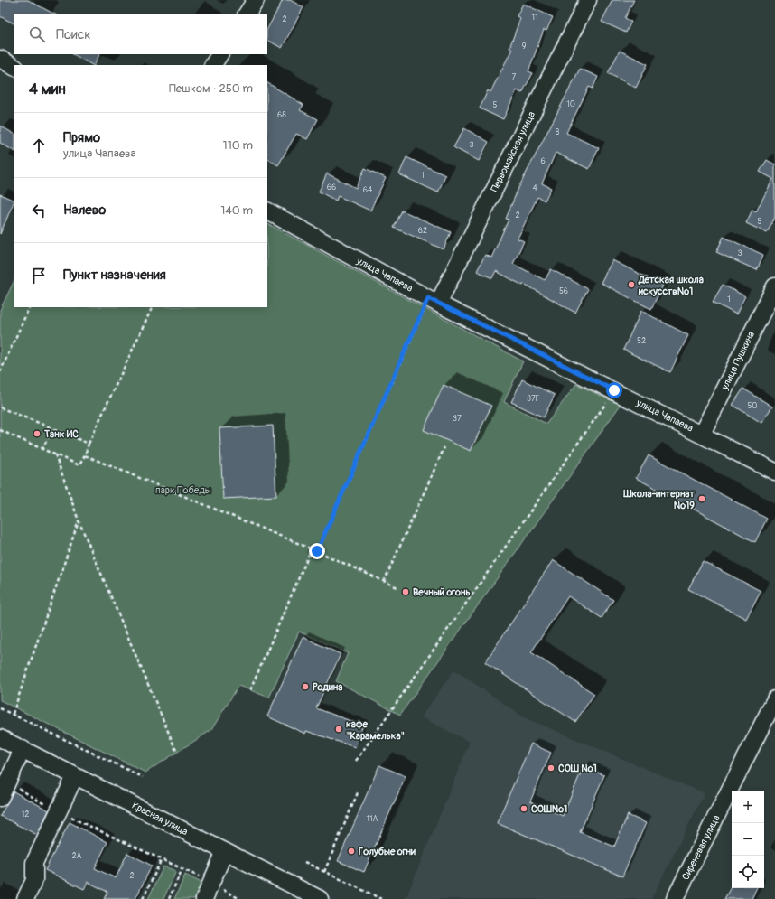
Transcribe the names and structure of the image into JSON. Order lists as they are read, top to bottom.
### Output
{
  "streets": {
    "street": [
      "Первомайская улица",
      "улица Чапаева",
      "улица Пушкина",
      "Красная улица",
      "Сиреневая улица"
    ]
  },
  "crossings": [
    ["Первомайская улица", "улица Чапаева"],
    ["улица Чапаева", "улица Пушкина"]
  ],
  "parks": ["парк Победы"],
  "places": [
    "Детская школа искусств№1",
    "Танк ИС",
    "Школа-интернат №19",
    "Вечный огонь",
    "Родина",
    "кафе \"Карамелька\"",
    "СОШ №1",
    "СОШ№1",
    "Голубые огни"
  ],
  "house_numbers": [
    "11",
    "2",
    "9",
    "7",
    "10",
    "5",
    "68",
    "8",
    "3",
    "6",
    "1",
    "66",
    "4",
    "64",
    "2",
    "5",
    "62",
    "3",
    "56",
    "1",
    "52",
    "37Г",
    "50",
    "37",
    "12",
    "11А",
    "2А",
    "2"
  ],
  "page": {
    "search": "Поиск",
    "heading": ["4 мин", "Пешком · 250 m"],
    "list": [
      ["Прямо", "улица Чапаева", "110 m"],
      ["Налево", "140 m"],
      "Пункт назначения"
    ],
    "map_buttons": ["+", "−"]
  }
}
